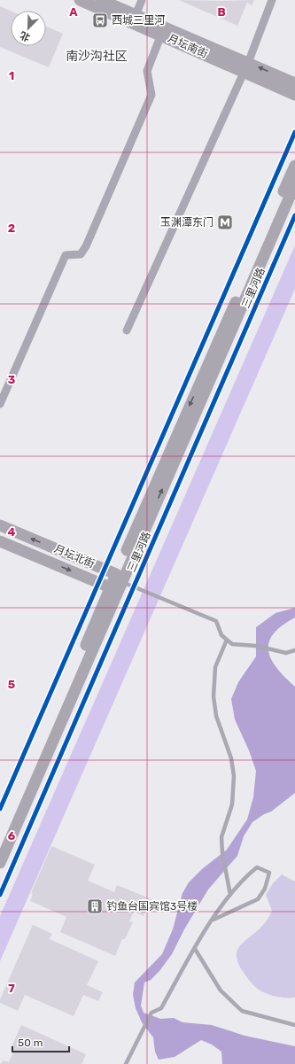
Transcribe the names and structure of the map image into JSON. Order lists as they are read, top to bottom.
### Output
{
  "streets": {
    "main road": ["月坛南街", "三里河路", "月坛北街"]
  },
  "crossings": [
    ["三里河路", "月坛北街"]
  ],
  "districts": ["南沙沟社区"],
  "places": {
    "bus stop": ["西城三里河"],
    "metro station": ["玉渊潭东门"],
    "building": ["钓鱼台国宾馆3号楼"]
  },
  "scale_bar": "50 m",
  "north": "bottom left",
  "grid": {
    "columns": ["A", "B"],
    "rows": [
      "1",
      "2",
      "3",
      "4",
      "5",
      "6",
      "7"
    ]
  }
}
